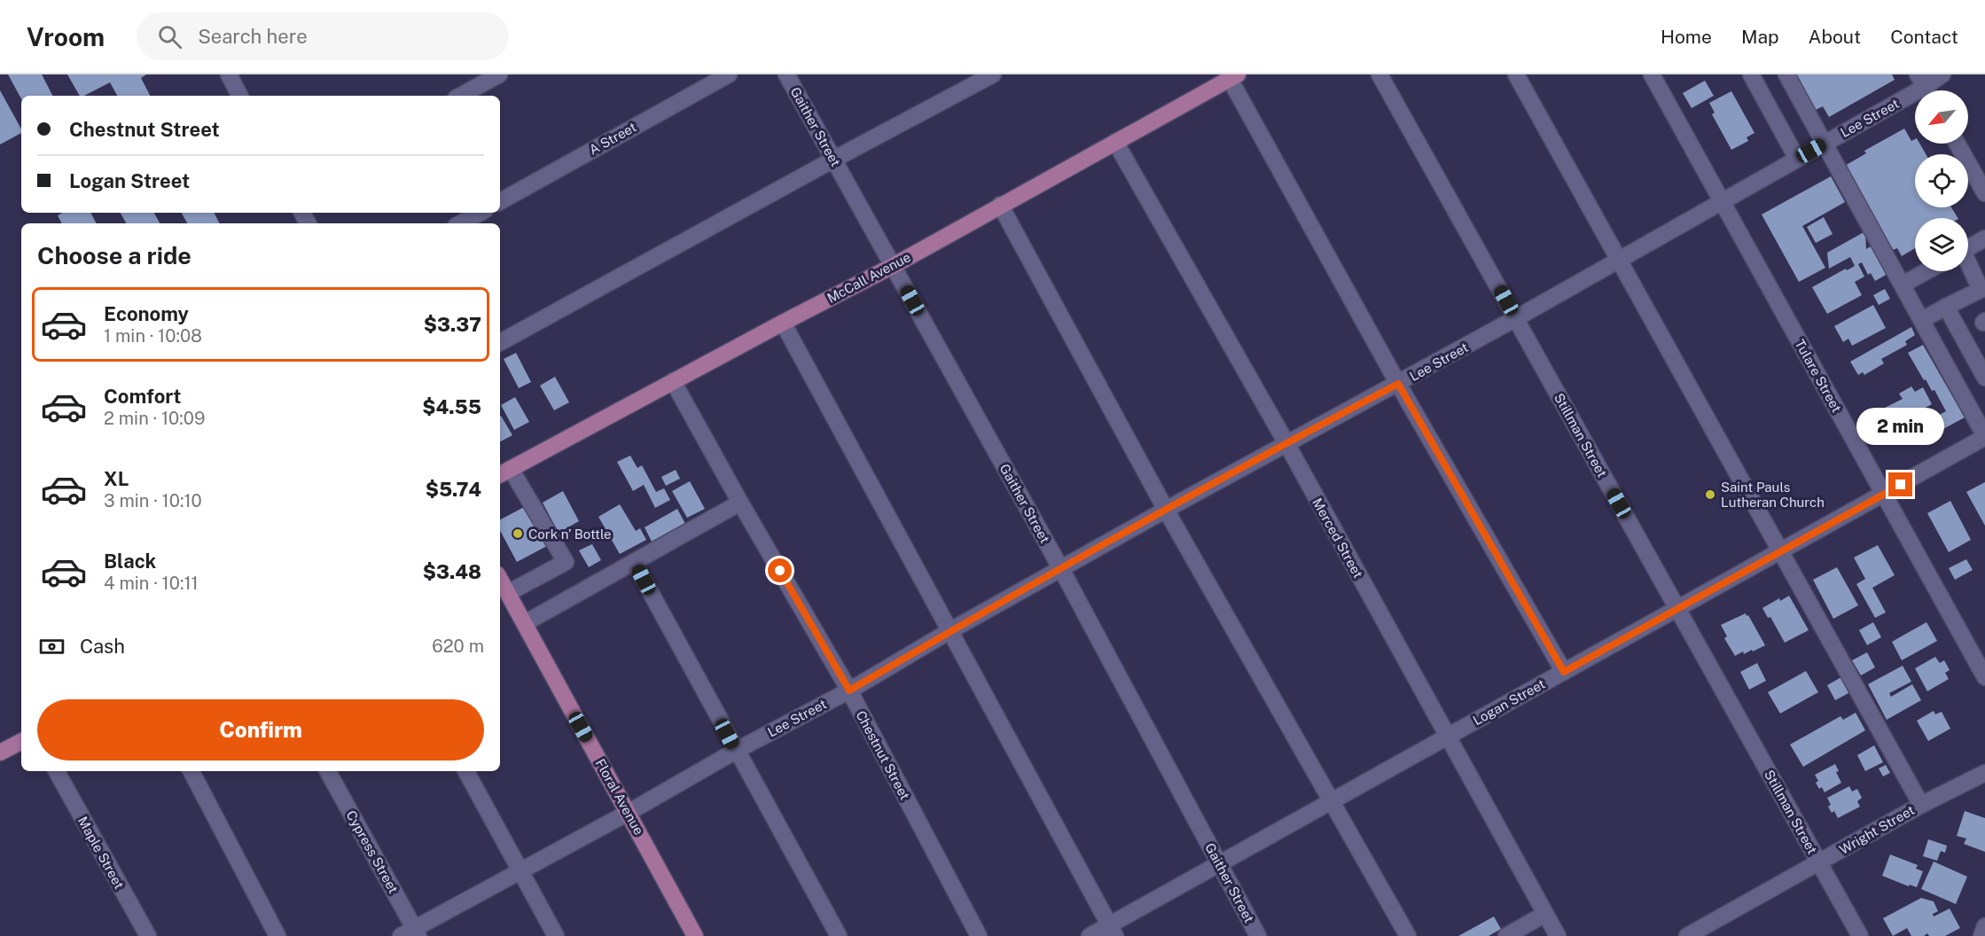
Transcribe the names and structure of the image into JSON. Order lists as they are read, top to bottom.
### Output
{
  "streets": {
    "main road": ["McCall Avenue", "Floral Avenue"],
    "street": [
      "Lee Street",
      "Gaither Street",
      "A Street",
      "Tulare Street",
      "Stillman Street",
      "Merced Street",
      "Logan Street",
      "Chestnut Street",
      "Wright Street",
      "Cypress Street",
      "Maple Street"
    ]
  },
  "crossings": [
    ["Lee Street", "Gaither Street"],
    ["Lee Street", "Tulare Street"],
    ["Lee Street", "Stillman Street"],
    ["Lee Street", "Merced Street"],
    ["Lee Street", "Chestnut Street"],
    ["Lee Street", "Floral Avenue"],
    ["Lee Street", "Cypress Street"],
    ["Gaither Street", "McCall Avenue"],
    ["Gaither Street", "Logan Street"],
    ["McCall Avenue", "Merced Street"],
    ["McCall Avenue", "Chestnut Street"],
    ["Tulare Street", "Logan Street"],
    ["Stillman Street", "Logan Street"],
    ["Stillman Street", "Wright Street"],
    ["Merced Street", "Logan Street"]
  ],
  "places": ["Saint Pauls Lutheran Church", "Cork n’ Bottle"],
  "north": "bottom left",
  "page": {
    "header": "Vroom",
    "search": "Search here",
    "nav": [
      "Home",
      "Map",
      "About",
      "Contact"
    ],
    "banner": ["Chestnut Street", "Logan Street"],
    "heading": "Choose a ride",
    "list": [
      {
        "name": "Economy",
        "note": "1 min · 10:08",
        "value": "$3.37"
      },
      {
        "name": "Comfort",
        "note": "2 min · 10:09",
        "value": "$4.55"
      },
      {
        "name": "XL",
        "note": "3 min · 10:10",
        "value": "$5.74"
      },
      {
        "name": "Black",
        "note": "4 min · 10:11",
        "value": "$3.48"
      }
    ],
    "bubble": "2 min",
    "pay": ["Cash", "620 m"],
    "buttons": "Confirm"
  }
}
